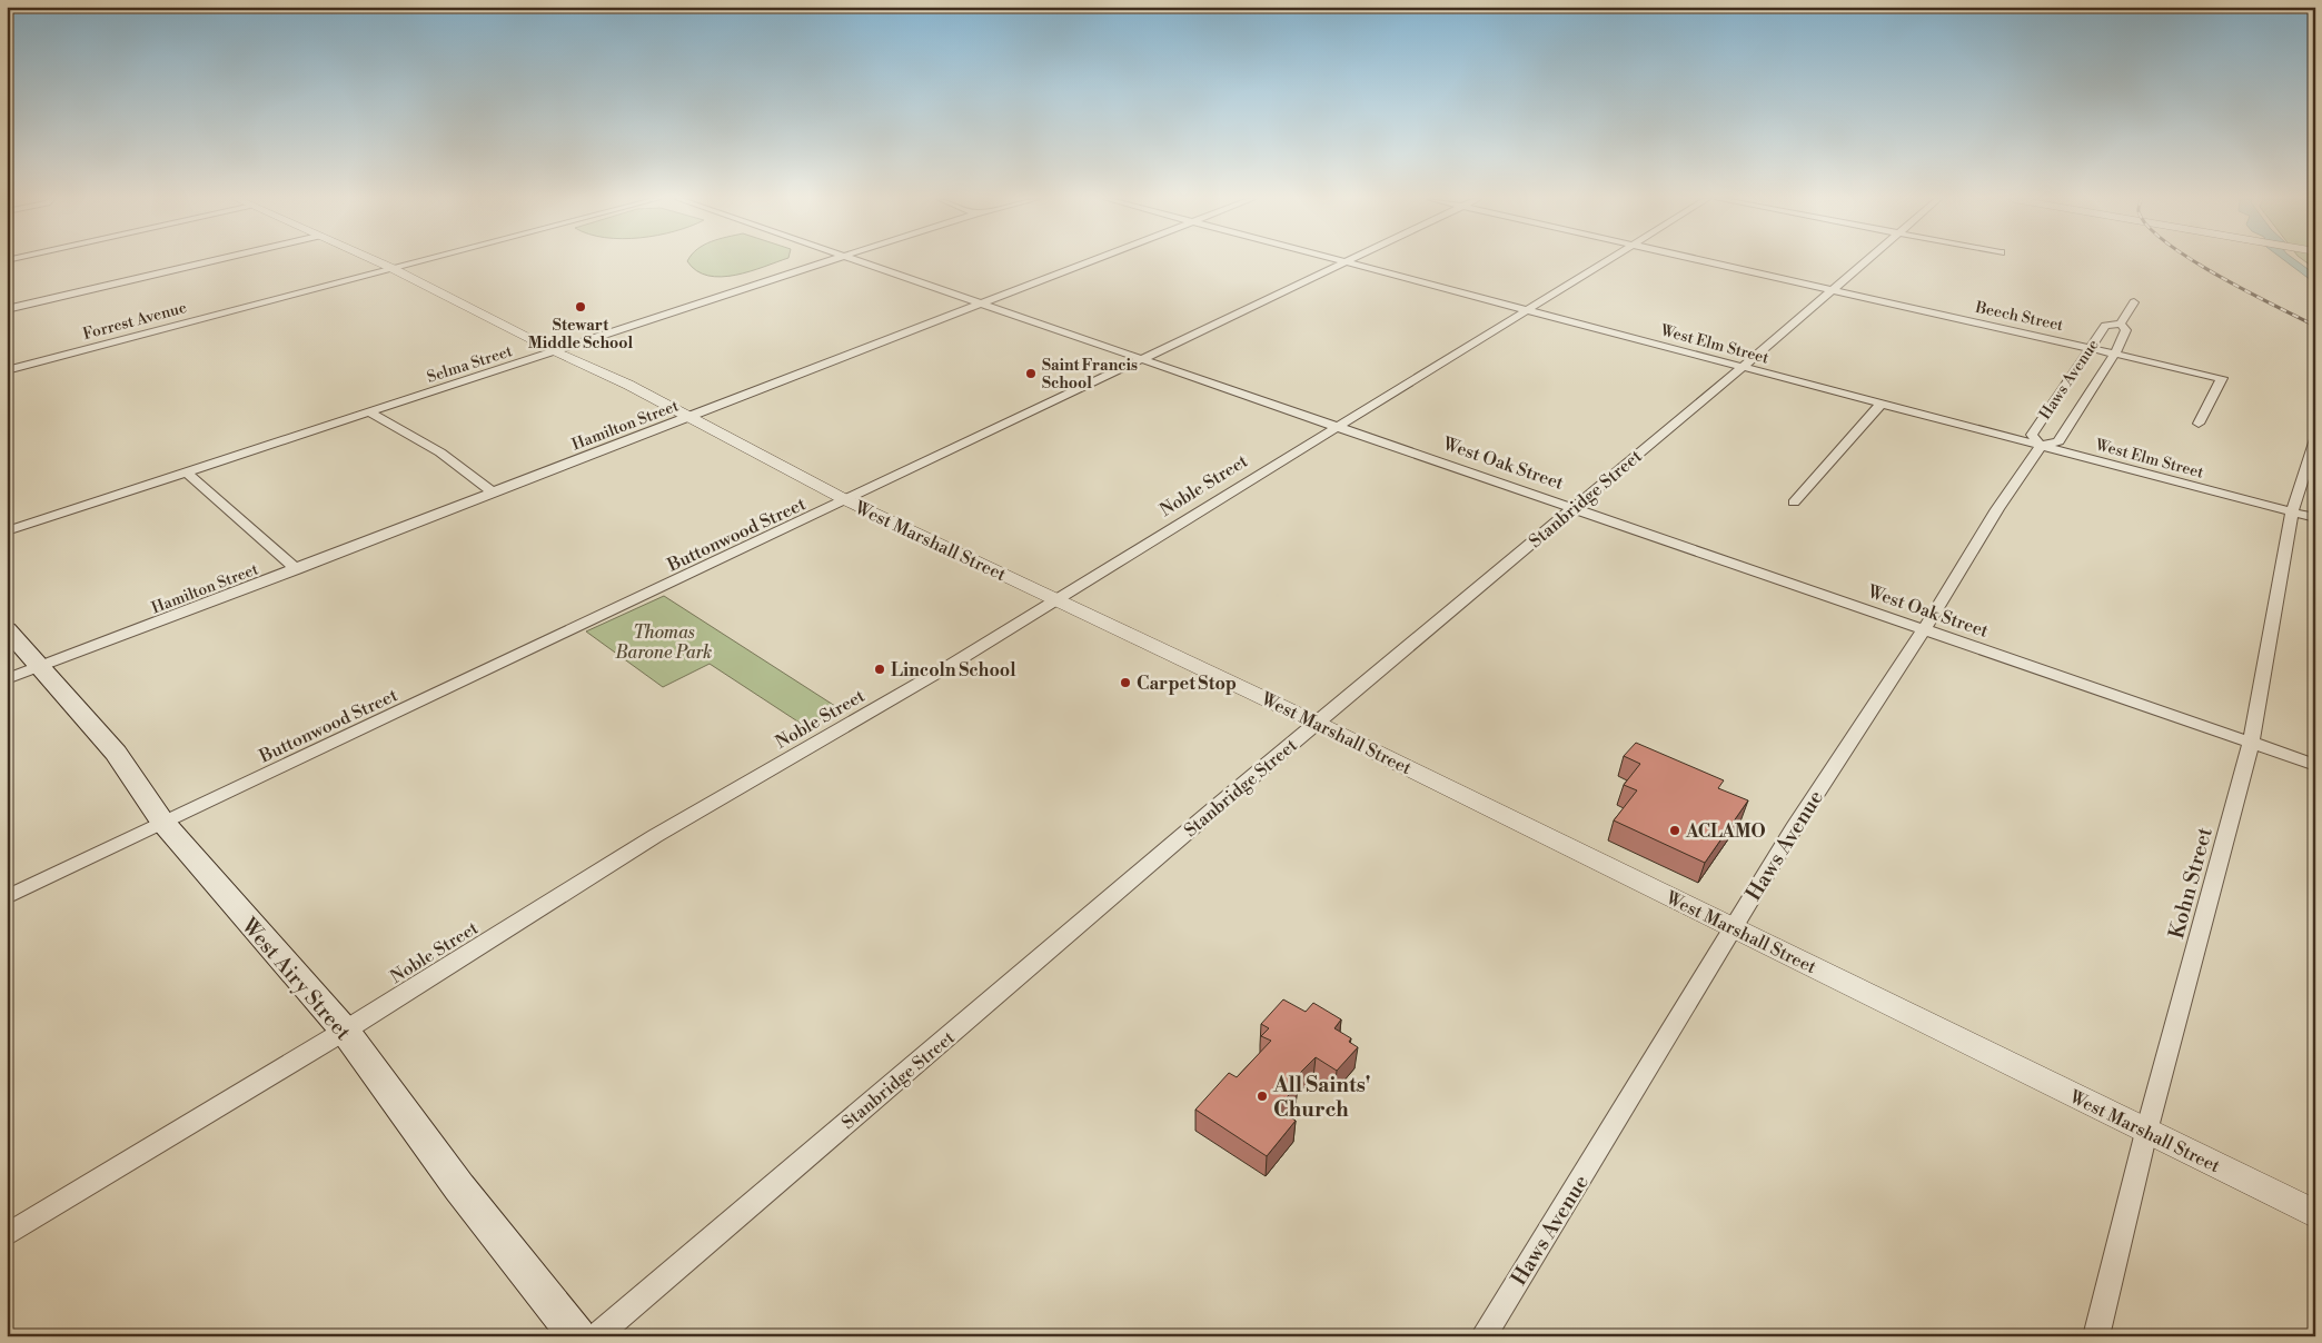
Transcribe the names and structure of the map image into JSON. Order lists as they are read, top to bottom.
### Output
{
  "streets": {
    "main road": ["West Airy Street"],
    "street": [
      "Beech Street",
      "Forrest Avenue",
      "West Elm Street",
      "Selma Street",
      "Haws Avenue",
      "Hamilton Street",
      "West Oak Street",
      "Noble Street",
      "Stanbridge Street",
      "Buttonwood Street",
      "West Marshall Street",
      "Kohn Street"
    ]
  },
  "crossings": [
    ["Beech Street", "Haws Avenue"],
    ["Beech Street", "Stanbridge Street"],
    ["Forrest Avenue", "West Marshall Street"],
    ["West Elm Street", "Haws Avenue"],
    ["West Elm Street", "Noble Street"],
    ["West Elm Street", "Stanbridge Street"],
    ["West Elm Street", "Buttonwood Street"],
    ["West Elm Street", "Kohn Street"],
    ["Selma Street", "West Marshall Street"],
    ["Haws Avenue", "West Oak Street"],
    ["Haws Avenue", "West Marshall Street"],
    ["Hamilton Street", "West Oak Street"],
    ["Hamilton Street", "West Marshall Street"],
    ["Hamilton Street", "West Airy Street"],
    ["West Oak Street", "Noble Street"],
    ["West Oak Street", "Stanbridge Street"],
    ["West Oak Street", "Buttonwood Street"],
    ["West Oak Street", "Kohn Street"],
    ["Noble Street", "West Marshall Street"],
    ["Noble Street", "West Airy Street"],
    ["Stanbridge Street", "West Marshall Street"],
    ["Buttonwood Street", "West Marshall Street"],
    ["Buttonwood Street", "West Airy Street"],
    ["West Marshall Street", "Kohn Street"]
  ],
  "parks": ["Thomas Barone Park"],
  "places": [
    "Stewart Middle School",
    "Saint Francis School",
    "Lincoln School",
    "Carpet Stop",
    "ACLAMO",
    "All Saints' Church"
  ]
}
